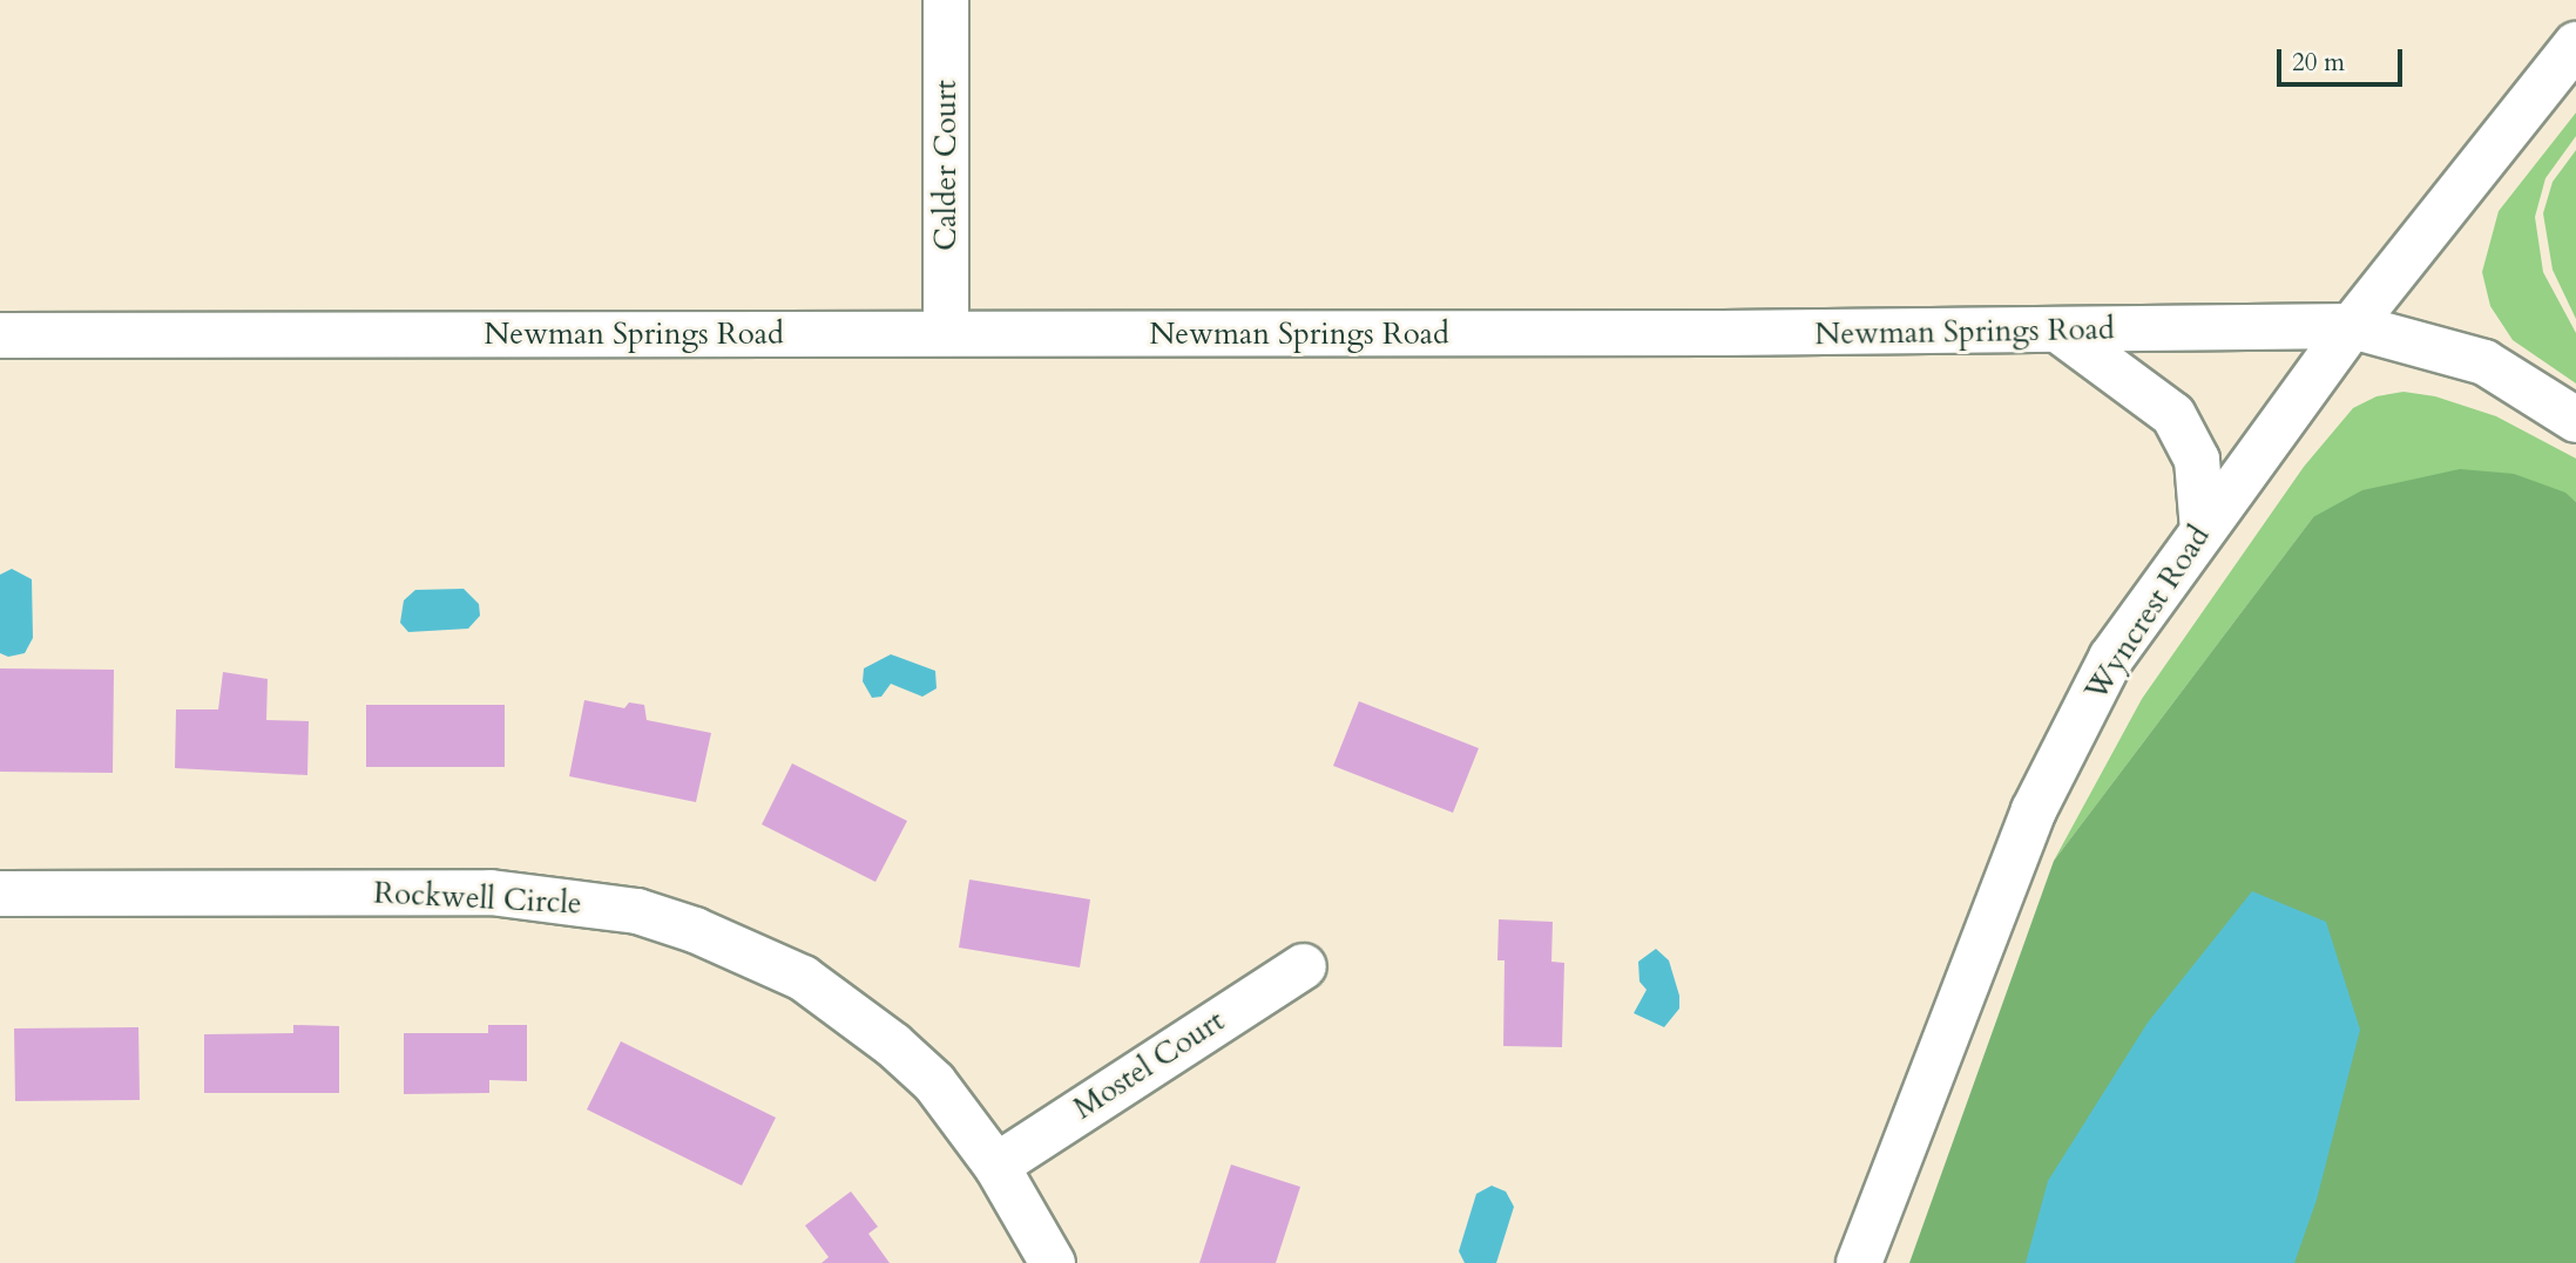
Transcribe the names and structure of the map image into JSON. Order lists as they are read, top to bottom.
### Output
{
  "streets": {
    "street": [
      "Calder Court",
      "Newman Springs Road",
      "Wyncrest Road",
      "Rockwell Circle",
      "Mostel Court"
    ]
  },
  "crossings": [
    ["Calder Court", "Newman Springs Road"],
    ["Newman Springs Road", "Wyncrest Road"],
    ["Rockwell Circle", "Mostel Court"]
  ],
  "scale_bar": "20 m"
}
